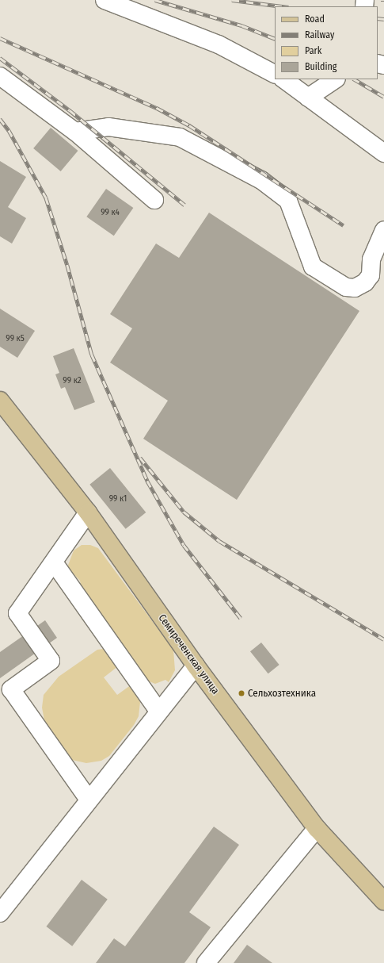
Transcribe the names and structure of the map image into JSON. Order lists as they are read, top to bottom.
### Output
{
  "streets": {
    "main road": ["Семиреченская улица"]
  },
  "places": ["Сельхозтехника"],
  "house_numbers": [
    "99 к4",
    "99 к5",
    "99 к2",
    "99 к1"
  ],
  "legend": [
    "Road",
    "Railway",
    "Park",
    "Building"
  ]
}
